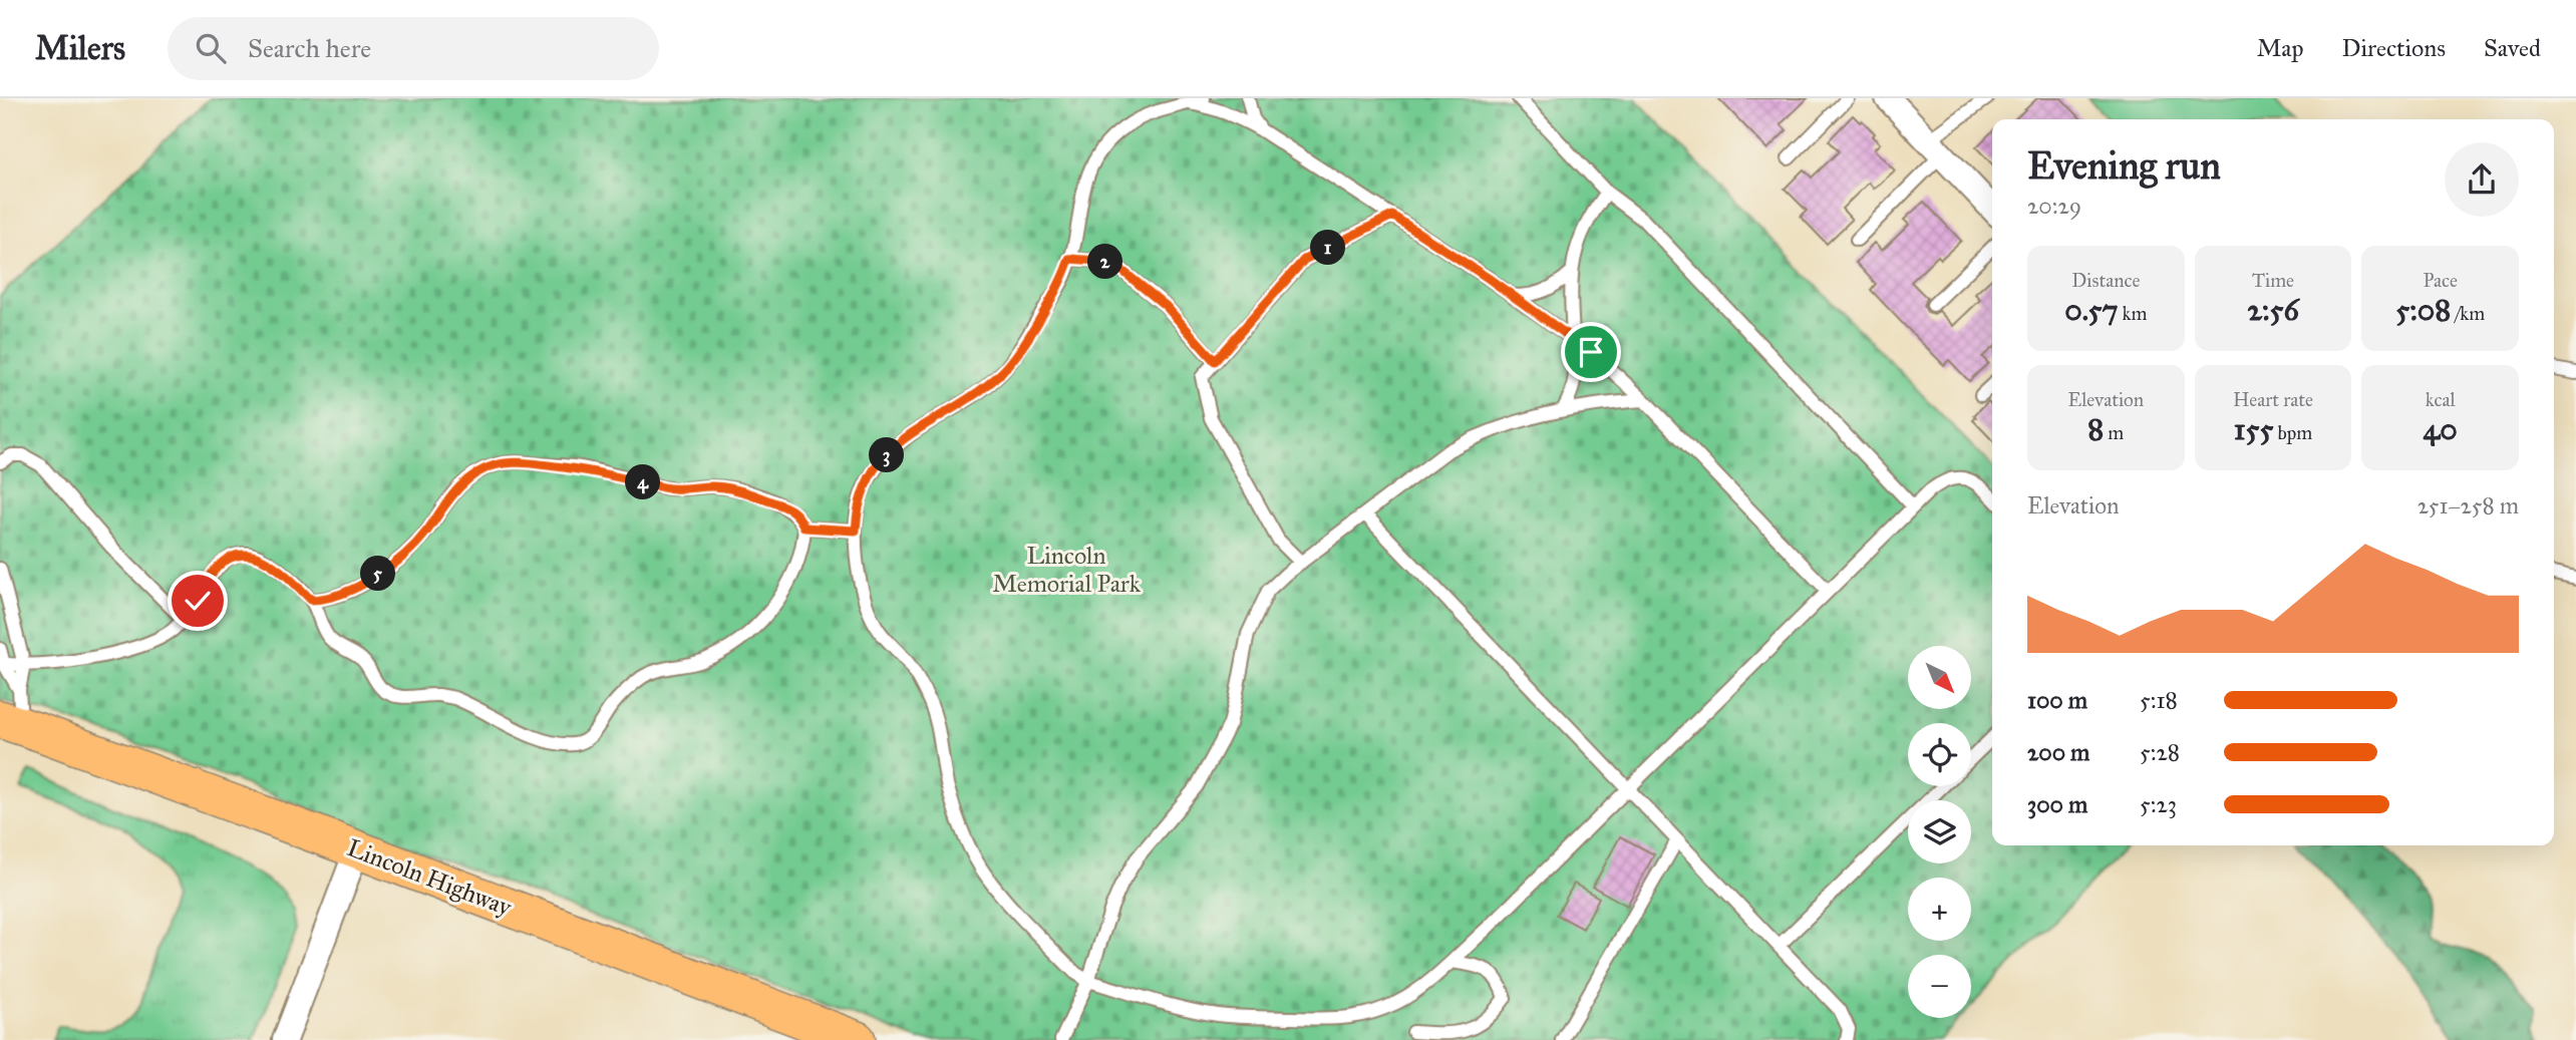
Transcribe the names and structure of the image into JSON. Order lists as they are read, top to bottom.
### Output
{
  "streets": {
    "main road": ["Lincoln Highway"]
  },
  "parks": ["Lincoln Memorial Park"],
  "north": "bottom right",
  "page": {
    "header": "Milers",
    "search": "Search here",
    "nav": ["Map", "Directions", "Saved"],
    "heading": ["Evening run", "20:29"],
    "pins": [
      "1",
      "2",
      "3",
      "4",
      "5"
    ],
    "stats": [
      ["Distance", "0.57 km"],
      ["Time", "2:56"],
      ["Pace", "5:08 /km"],
      ["Elevation", "8 m"],
      ["Heart rate", "155 bpm"],
      ["kcal", "40"]
    ],
    "chart": ["Elevation", "251–258 m"],
    "map_buttons": ["+", "−"],
    "list": [
      {
        "name": "100 m",
        "note": "5:18"
      },
      {
        "name": "200 m",
        "note": "5:28"
      },
      {
        "name": "300 m",
        "note": "5:23"
      }
    ]
  }
}
